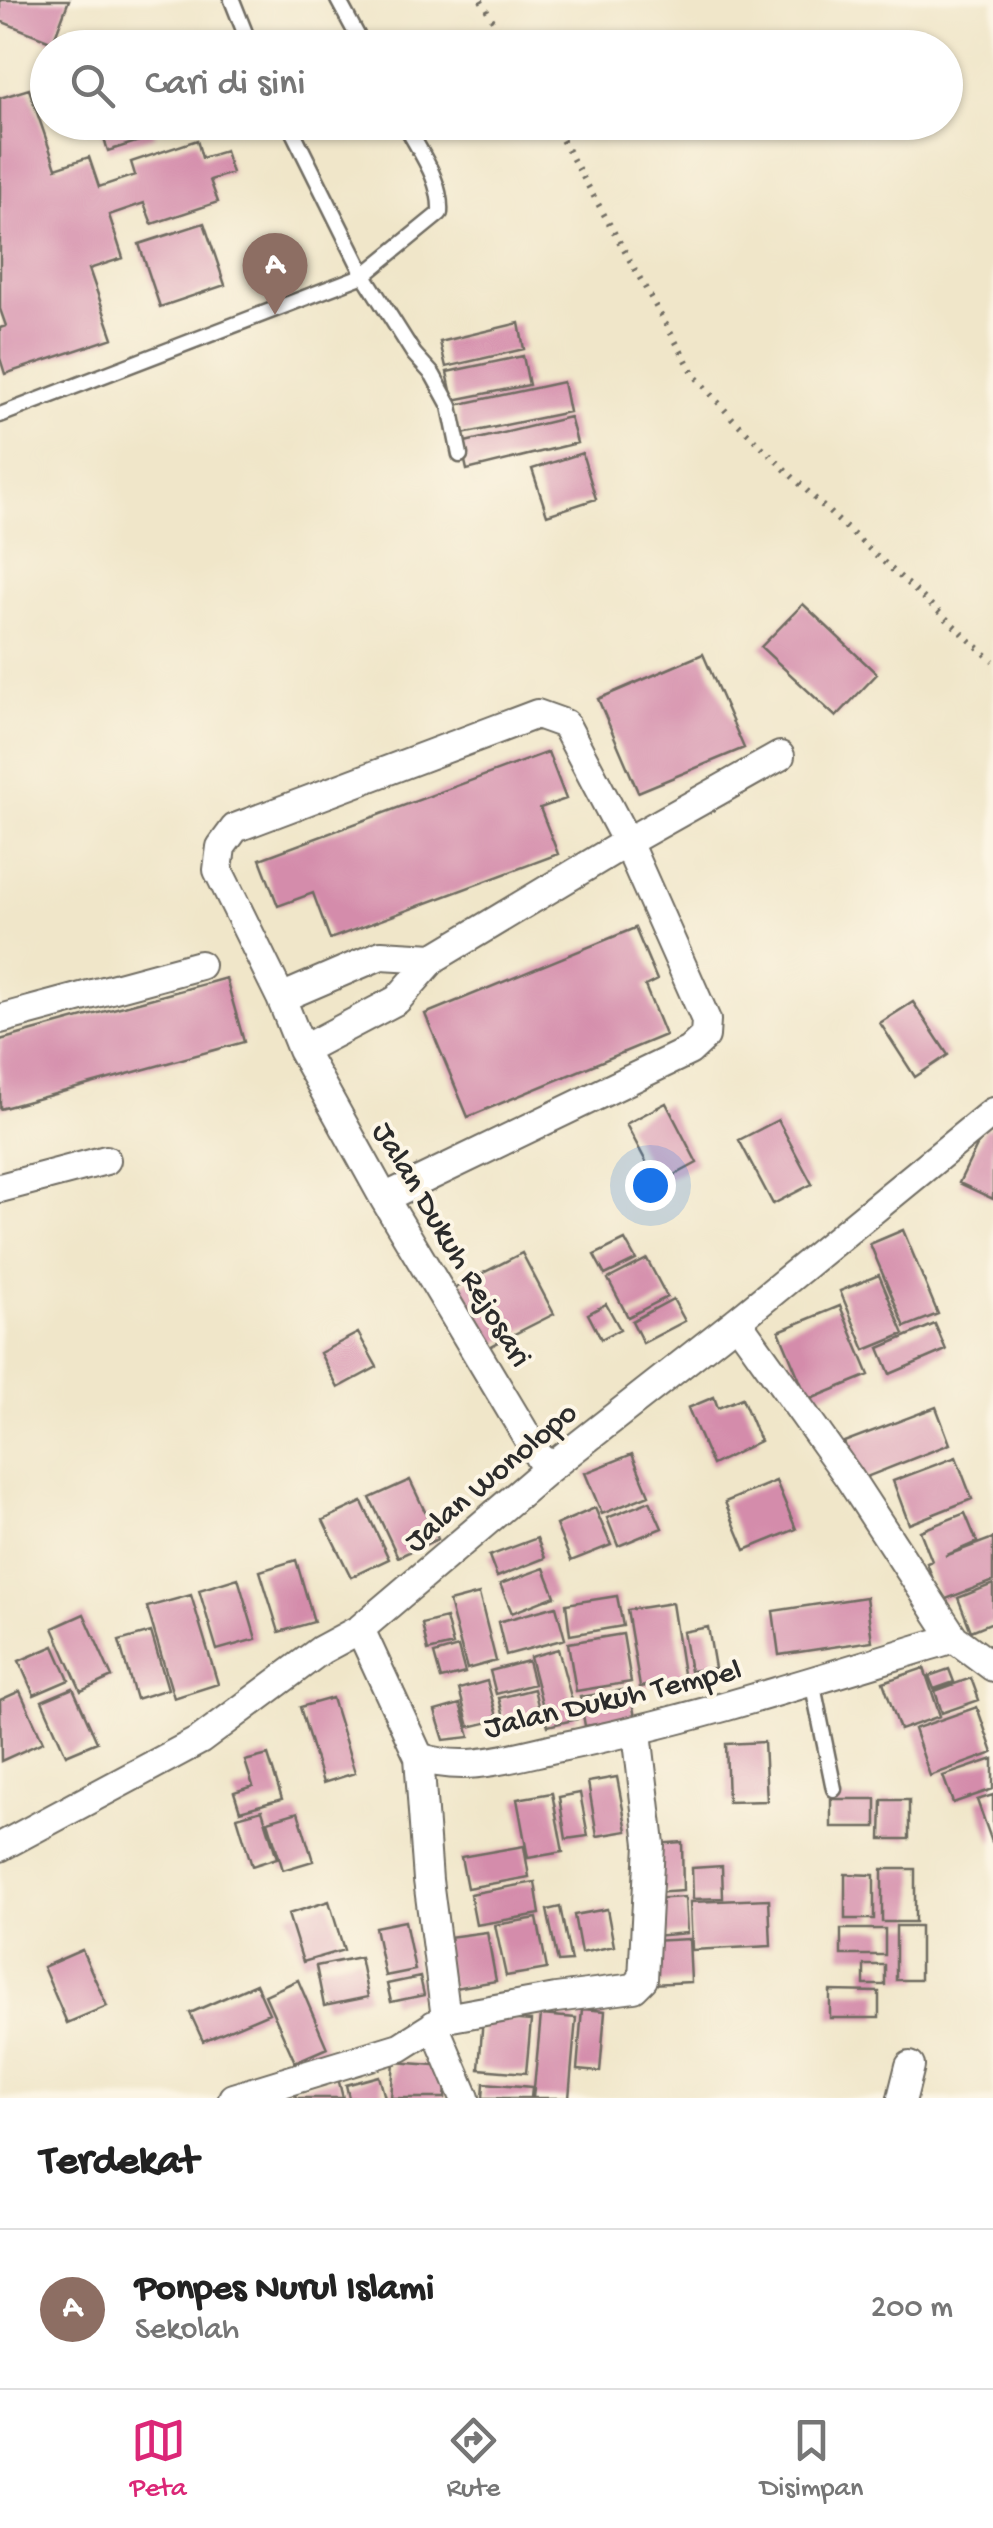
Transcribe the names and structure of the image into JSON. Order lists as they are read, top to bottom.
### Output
{
  "streets": {
    "street": ["Jalan Dukuh Rejosari", "Jalan Wonolopo", "Jalan Dukuh Tempel"]
  },
  "crossings": [
    ["Jalan Dukuh Rejosari", "Jalan Wonolopo"]
  ],
  "page": {
    "search": "Cari di sini",
    "pins": "A",
    "heading": "Terdekat",
    "list": [
      {
        "mark": "A",
        "name": "Ponpes Nurul Islami",
        "note": "Sekolah",
        "value": "200 m"
      }
    ],
    "nav": ["Peta", "Rute", "Disimpan"]
  }
}
